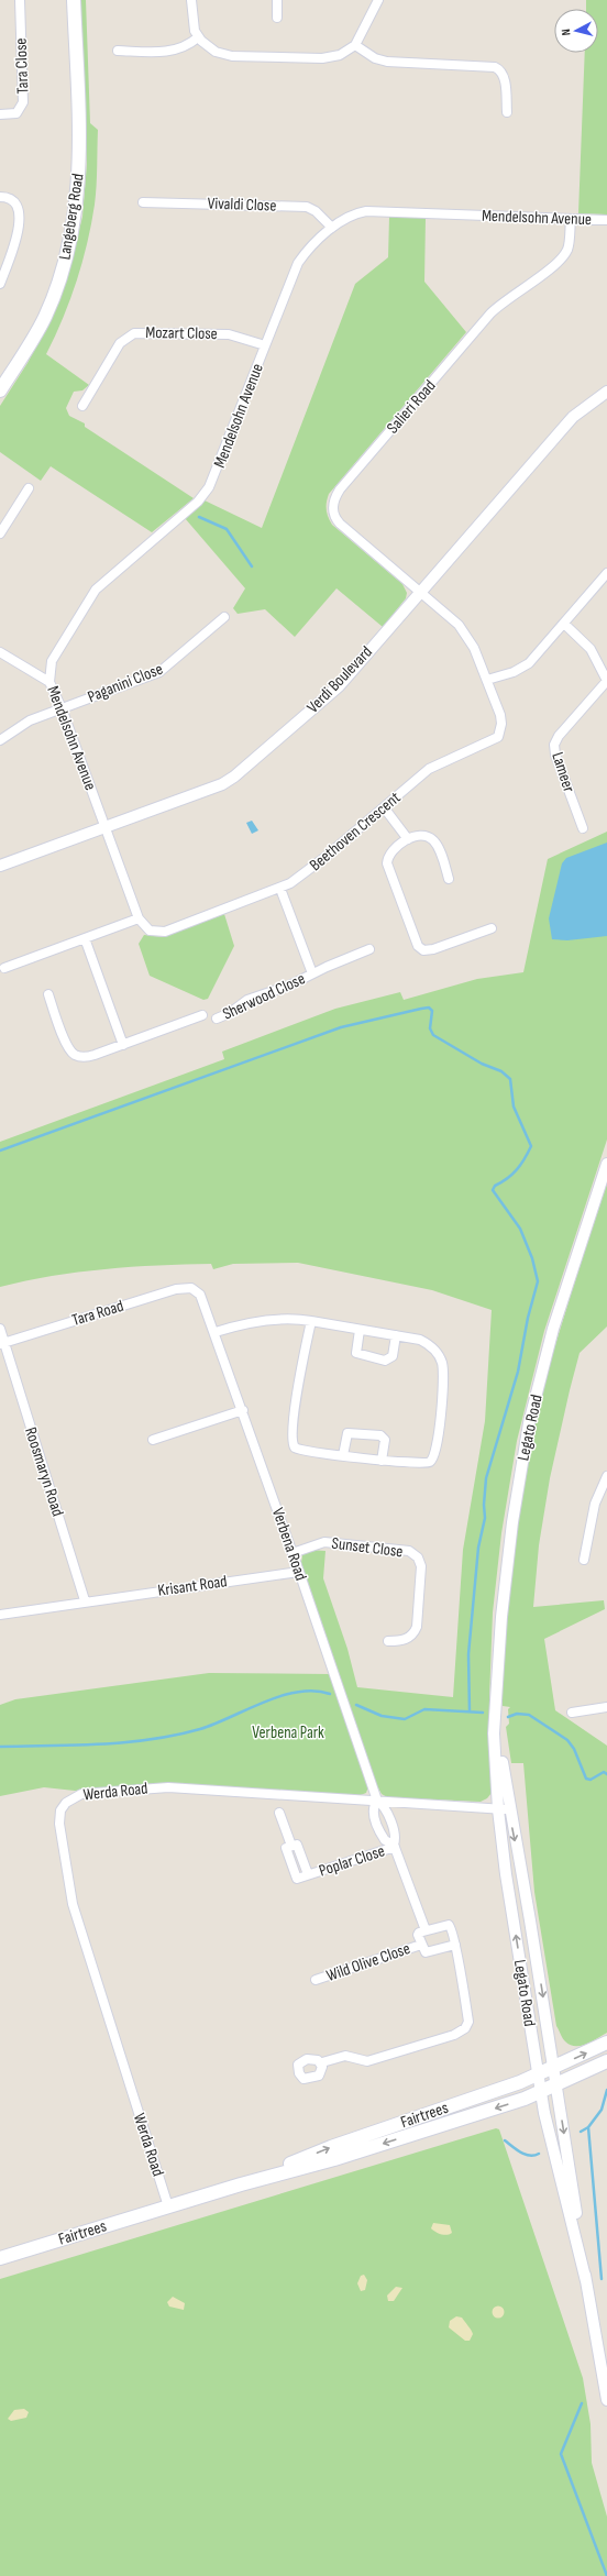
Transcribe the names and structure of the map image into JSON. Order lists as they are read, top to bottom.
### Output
{
  "streets": {
    "main road": ["Langeberg Road", "Fairtrees"],
    "street": [
      "Tara Close",
      "Vivaldi Close",
      "Mendelsohn Avenue",
      "Mozart Close",
      "Salieri Road",
      "Verdi Boulevard",
      "Paganini Close",
      "Lameer",
      "Beethoven Crescent",
      "Sherwood Close",
      "Tara Road",
      "Legato Road",
      "Roosmaryn Road",
      "Verbena Road",
      "Sunset Close",
      "Krisant Road",
      "Werda Road",
      "Poplar Close",
      "Wild Olive Close"
    ]
  },
  "crossings": [
    ["Vivaldi Close", "Mendelsohn Avenue"],
    ["Mendelsohn Avenue", "Mozart Close"],
    ["Mendelsohn Avenue", "Salieri Road"],
    ["Mendelsohn Avenue", "Verdi Boulevard"],
    ["Mendelsohn Avenue", "Paganini Close"],
    ["Salieri Road", "Verdi Boulevard"],
    ["Salieri Road", "Beethoven Crescent"],
    ["Verdi Boulevard", "Beethoven Crescent"],
    ["Beethoven Crescent", "Sherwood Close"],
    ["Tara Road", "Roosmaryn Road"],
    ["Tara Road", "Verbena Road"],
    ["Legato Road", "Werda Road"],
    ["Legato Road", "Fairtrees"],
    ["Roosmaryn Road", "Krisant Road"],
    ["Verbena Road", "Sunset Close"],
    ["Verbena Road", "Krisant Road"],
    ["Verbena Road", "Werda Road"],
    ["Werda Road", "Fairtrees"]
  ],
  "parks": ["Verbena Park"],
  "north": "left"
}
